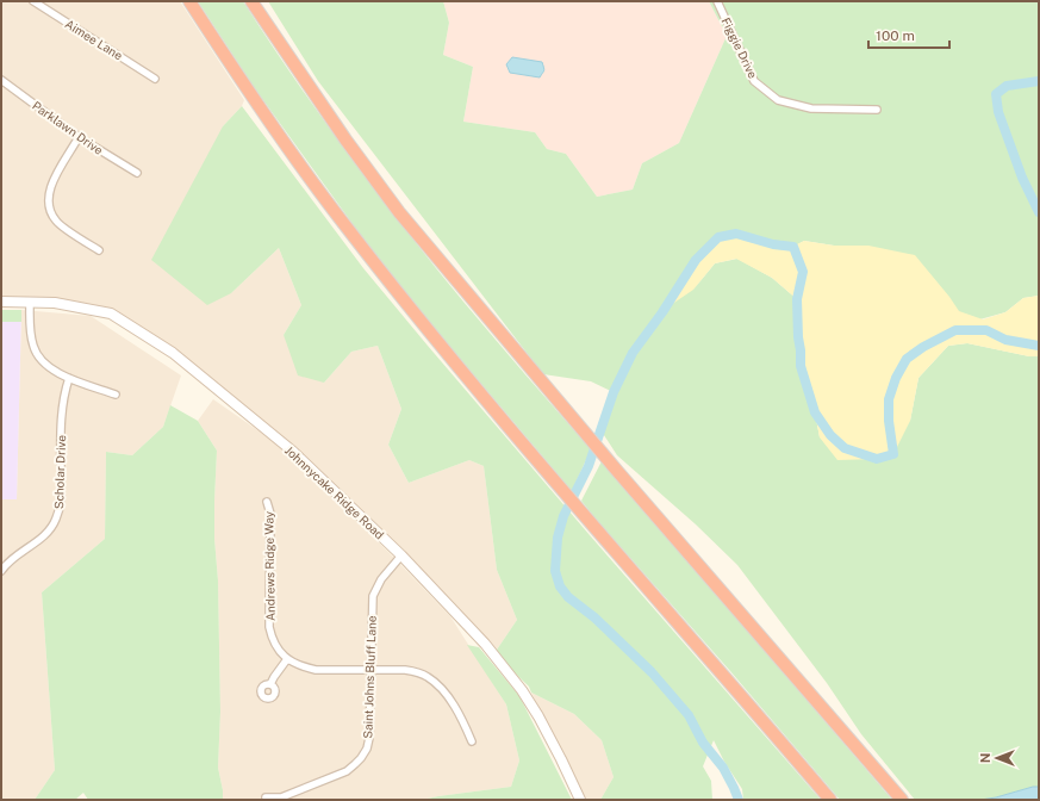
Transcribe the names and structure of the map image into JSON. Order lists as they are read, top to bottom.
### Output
{
  "streets": {
    "main road": ["Johnnycake Ridge Road"],
    "street": [
      "Aimee Lane",
      "Figgie Drive",
      "Parklawn Drive",
      "Scholar Drive",
      "Andrews Ridge Way",
      "Saint Johns Bluff Lane"
    ]
  },
  "crossings": [
    ["Johnnycake Ridge Road", "Saint Johns Bluff Lane"]
  ],
  "scale_bar": "100 m",
  "north": "left"
}
